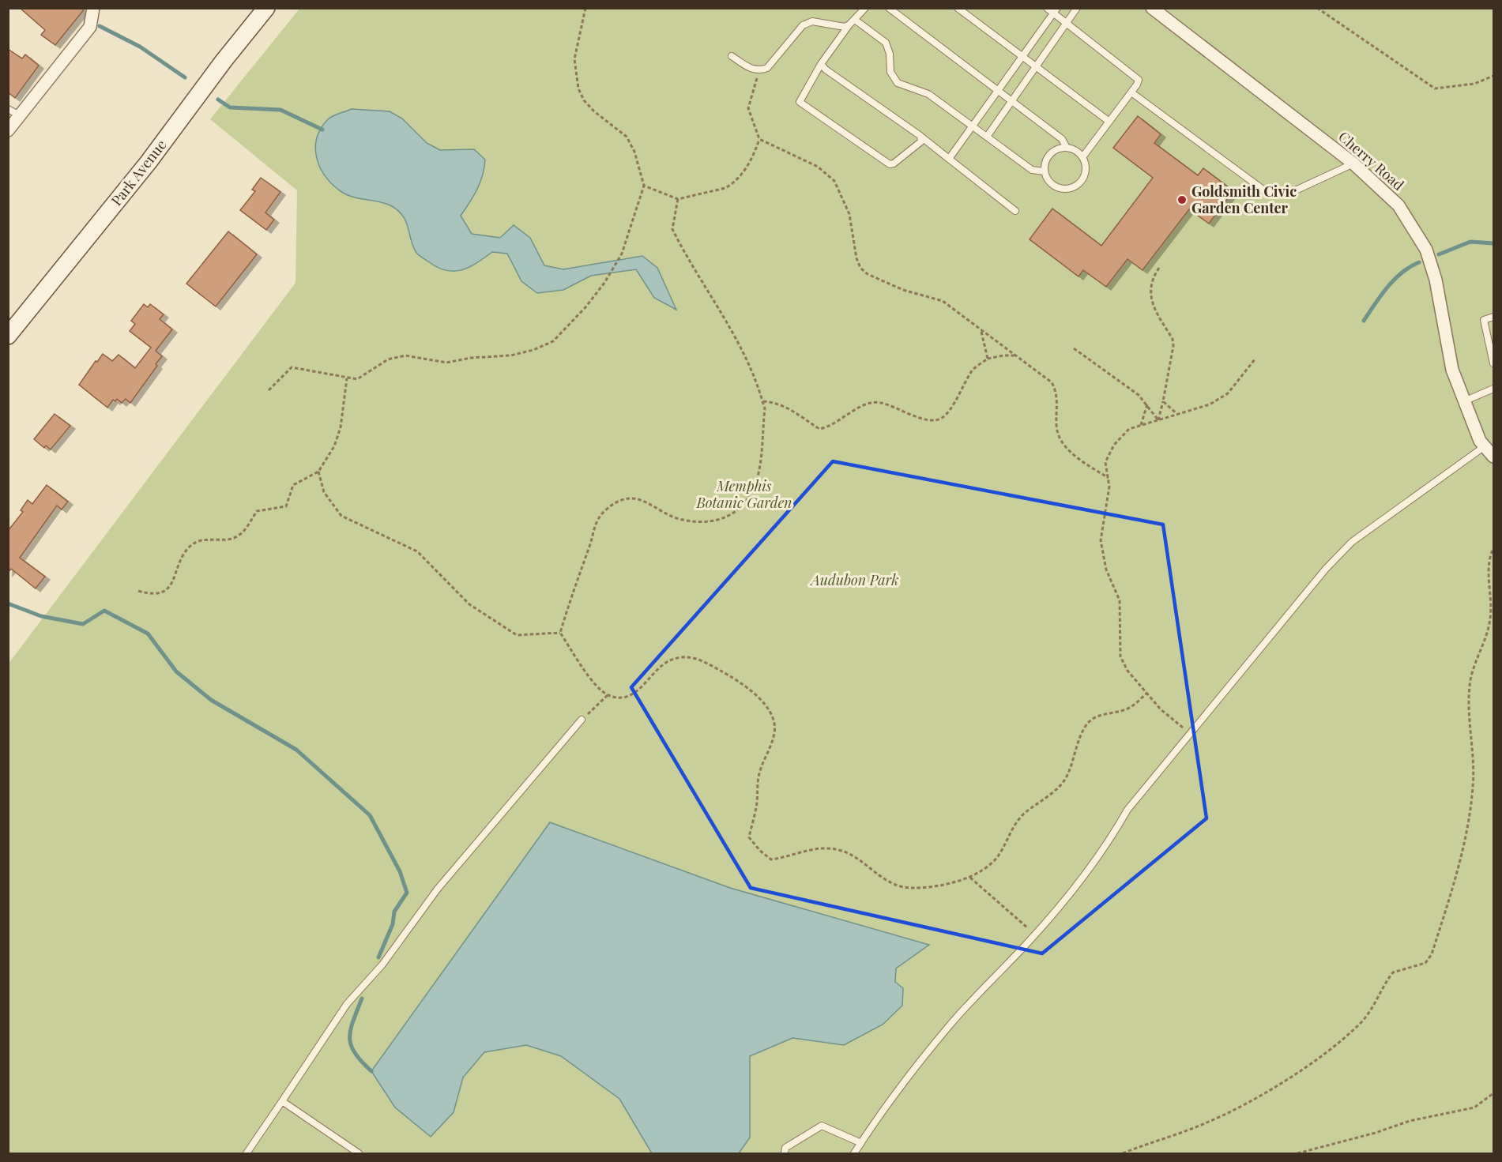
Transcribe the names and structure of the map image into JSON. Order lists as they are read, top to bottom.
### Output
{
  "streets": {
    "main road": ["Park Avenue"],
    "street": ["Cherry Road"]
  },
  "parks": ["Memphis Botanic Garden", "Audubon Park"],
  "places": ["Goldsmith Civic Garden Center"]
}
